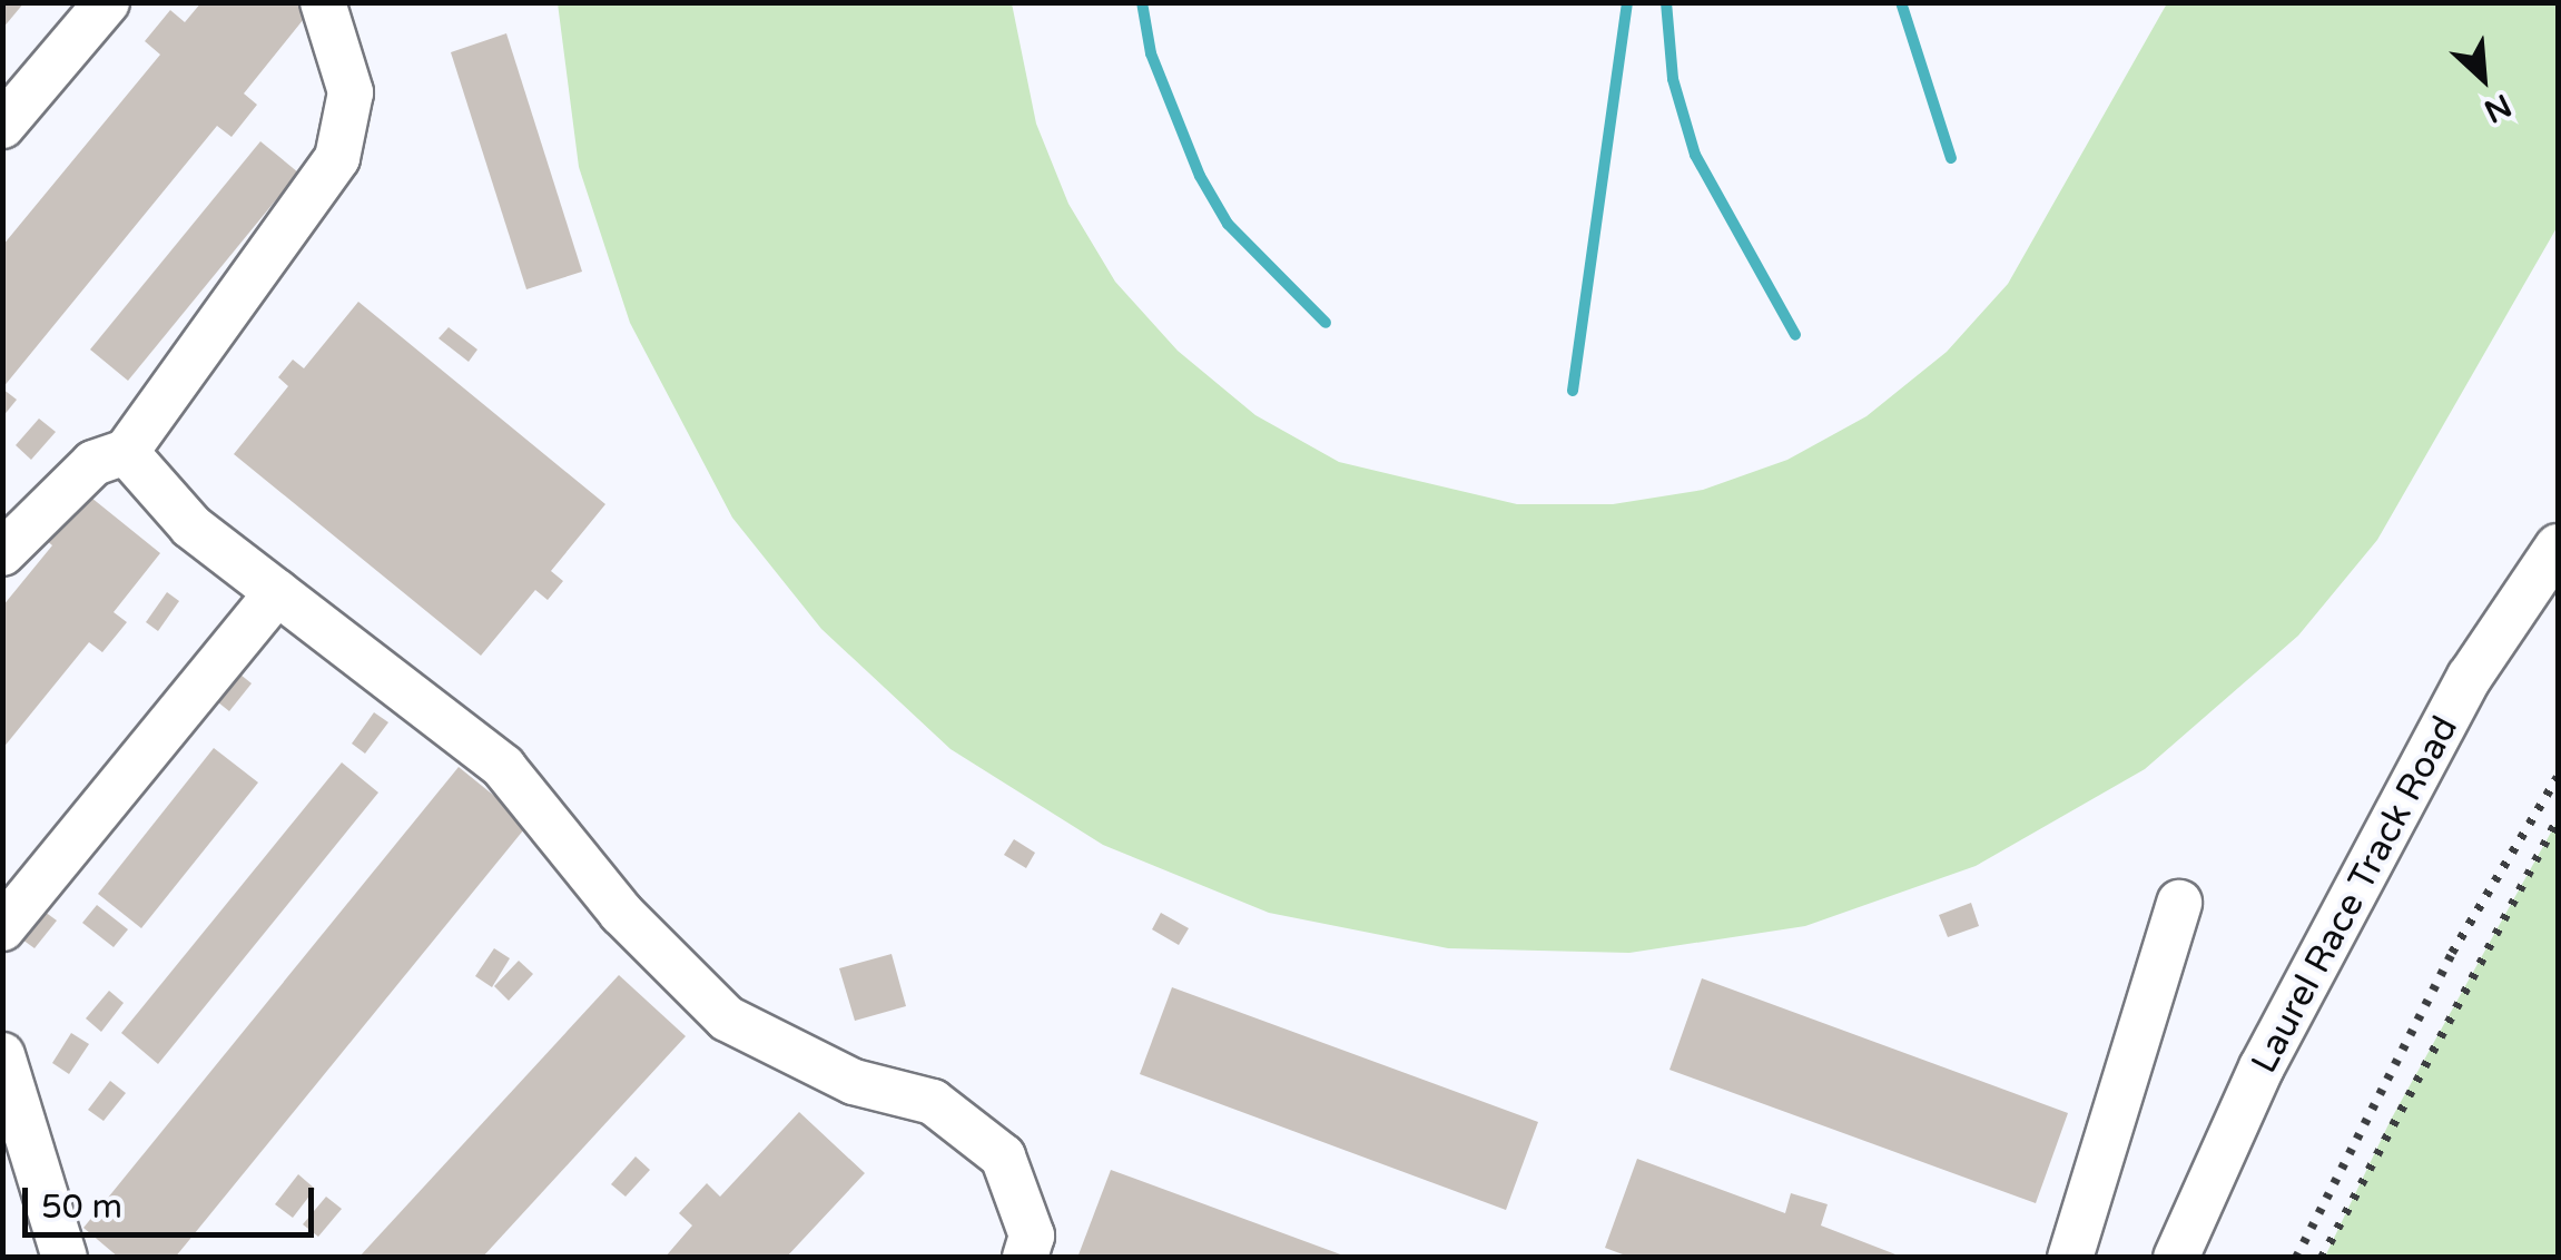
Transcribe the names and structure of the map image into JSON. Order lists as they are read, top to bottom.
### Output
{
  "streets": {
    "street": ["Laurel Race Track Road"]
  },
  "scale_bar": "50 m",
  "north": "bottom right"
}
